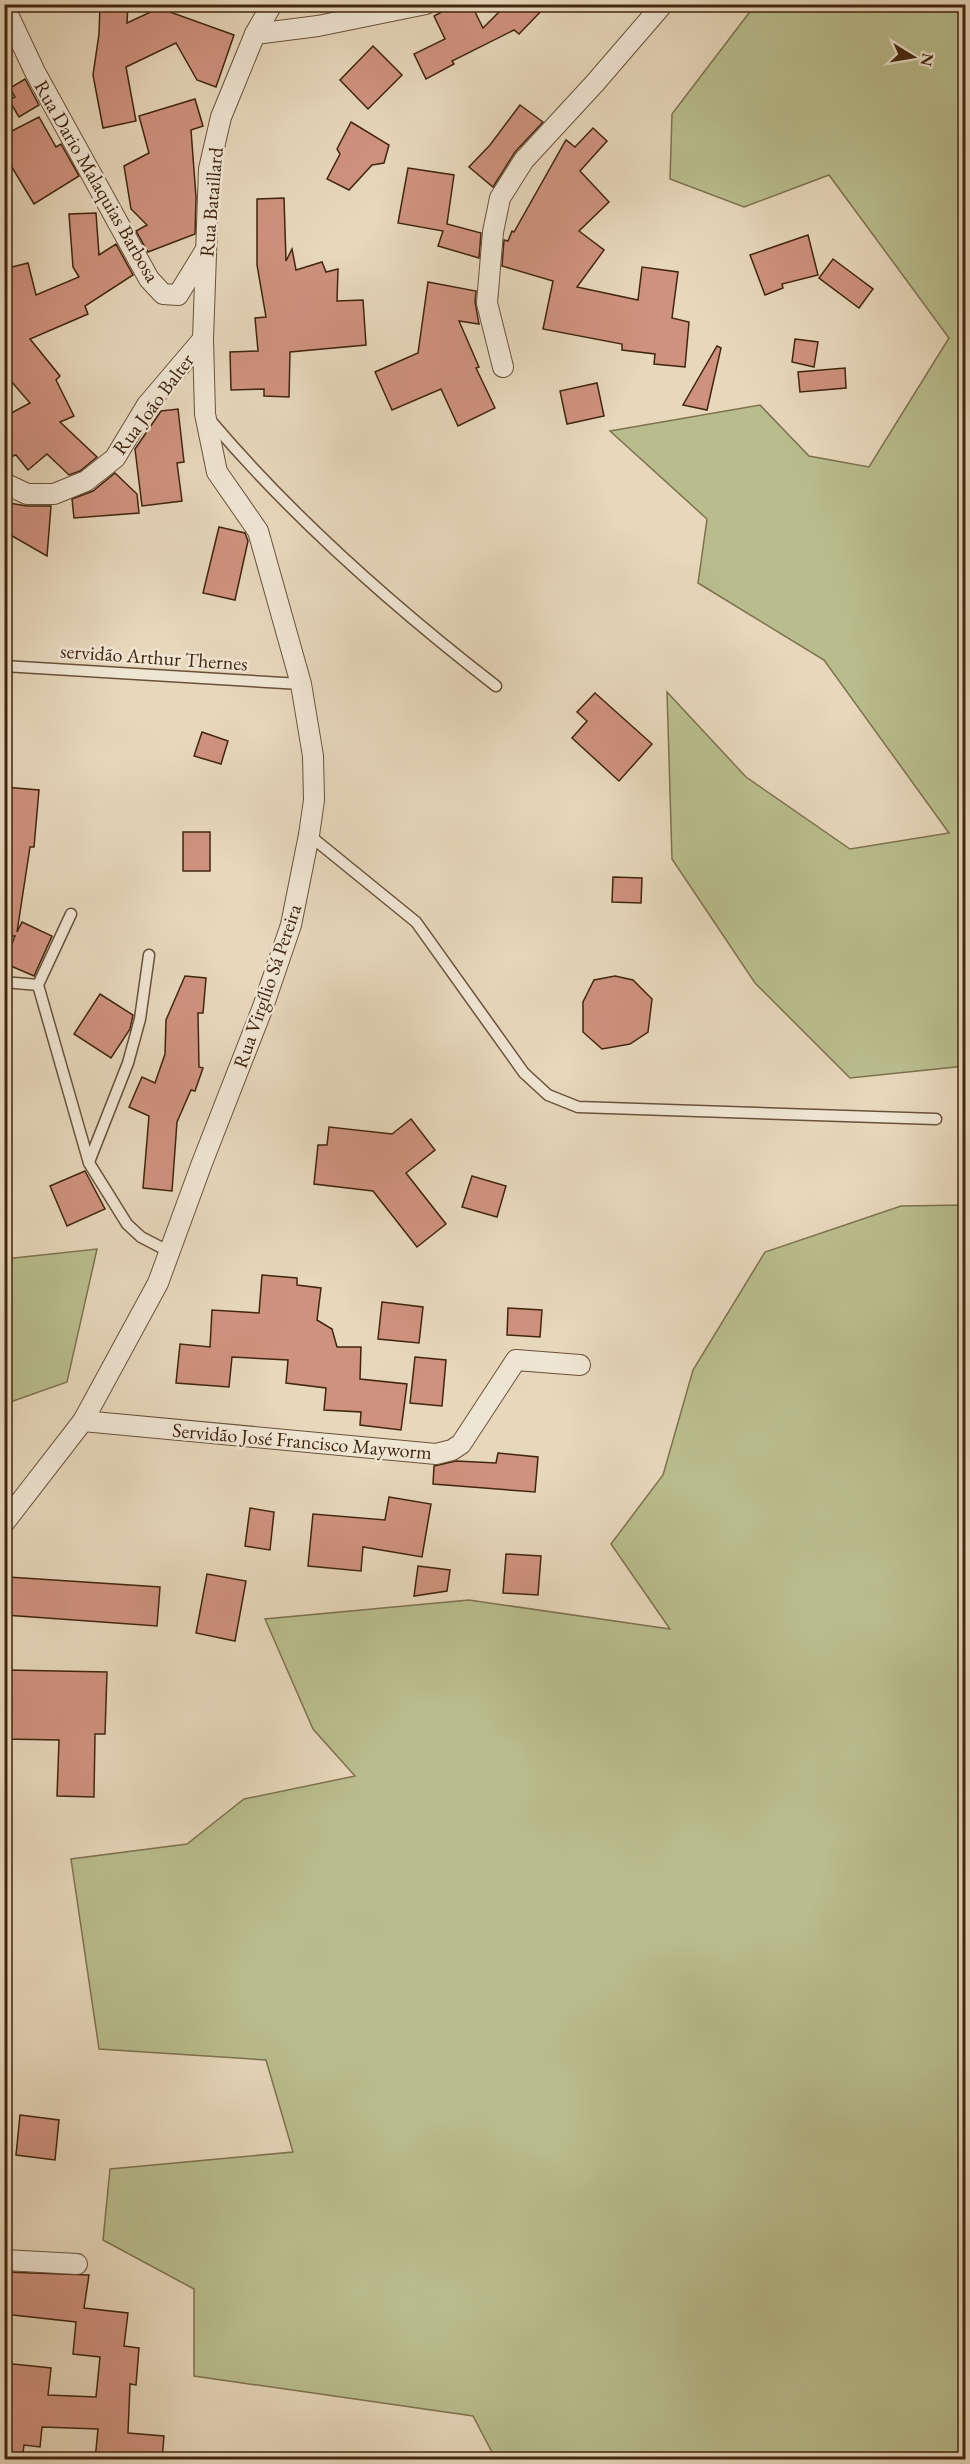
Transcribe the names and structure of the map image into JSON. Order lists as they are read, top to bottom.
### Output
{
  "streets": {
    "street": [
      "Rua Dario Malaquias Barbosa",
      "Rua Bataillard",
      "Rua João Balter",
      "Rua Virgílio Sá Pereira",
      "Servidão José Francisco Mayworm"
    ],
    "lane": ["servidão Arthur Thernes"]
  },
  "crossings": [
    ["Rua Dario Malaquias Barbosa", "Rua Bataillard"],
    ["Rua Bataillard", "Rua João Balter"],
    ["Rua Bataillard", "Rua Virgílio Sá Pereira"],
    ["Rua João Balter", "Rua Virgílio Sá Pereira"],
    ["servidão Arthur Thernes", "Rua Virgílio Sá Pereira"],
    ["Rua Virgílio Sá Pereira", "Servidão José Francisco Mayworm"]
  ],
  "north": "right"
}
